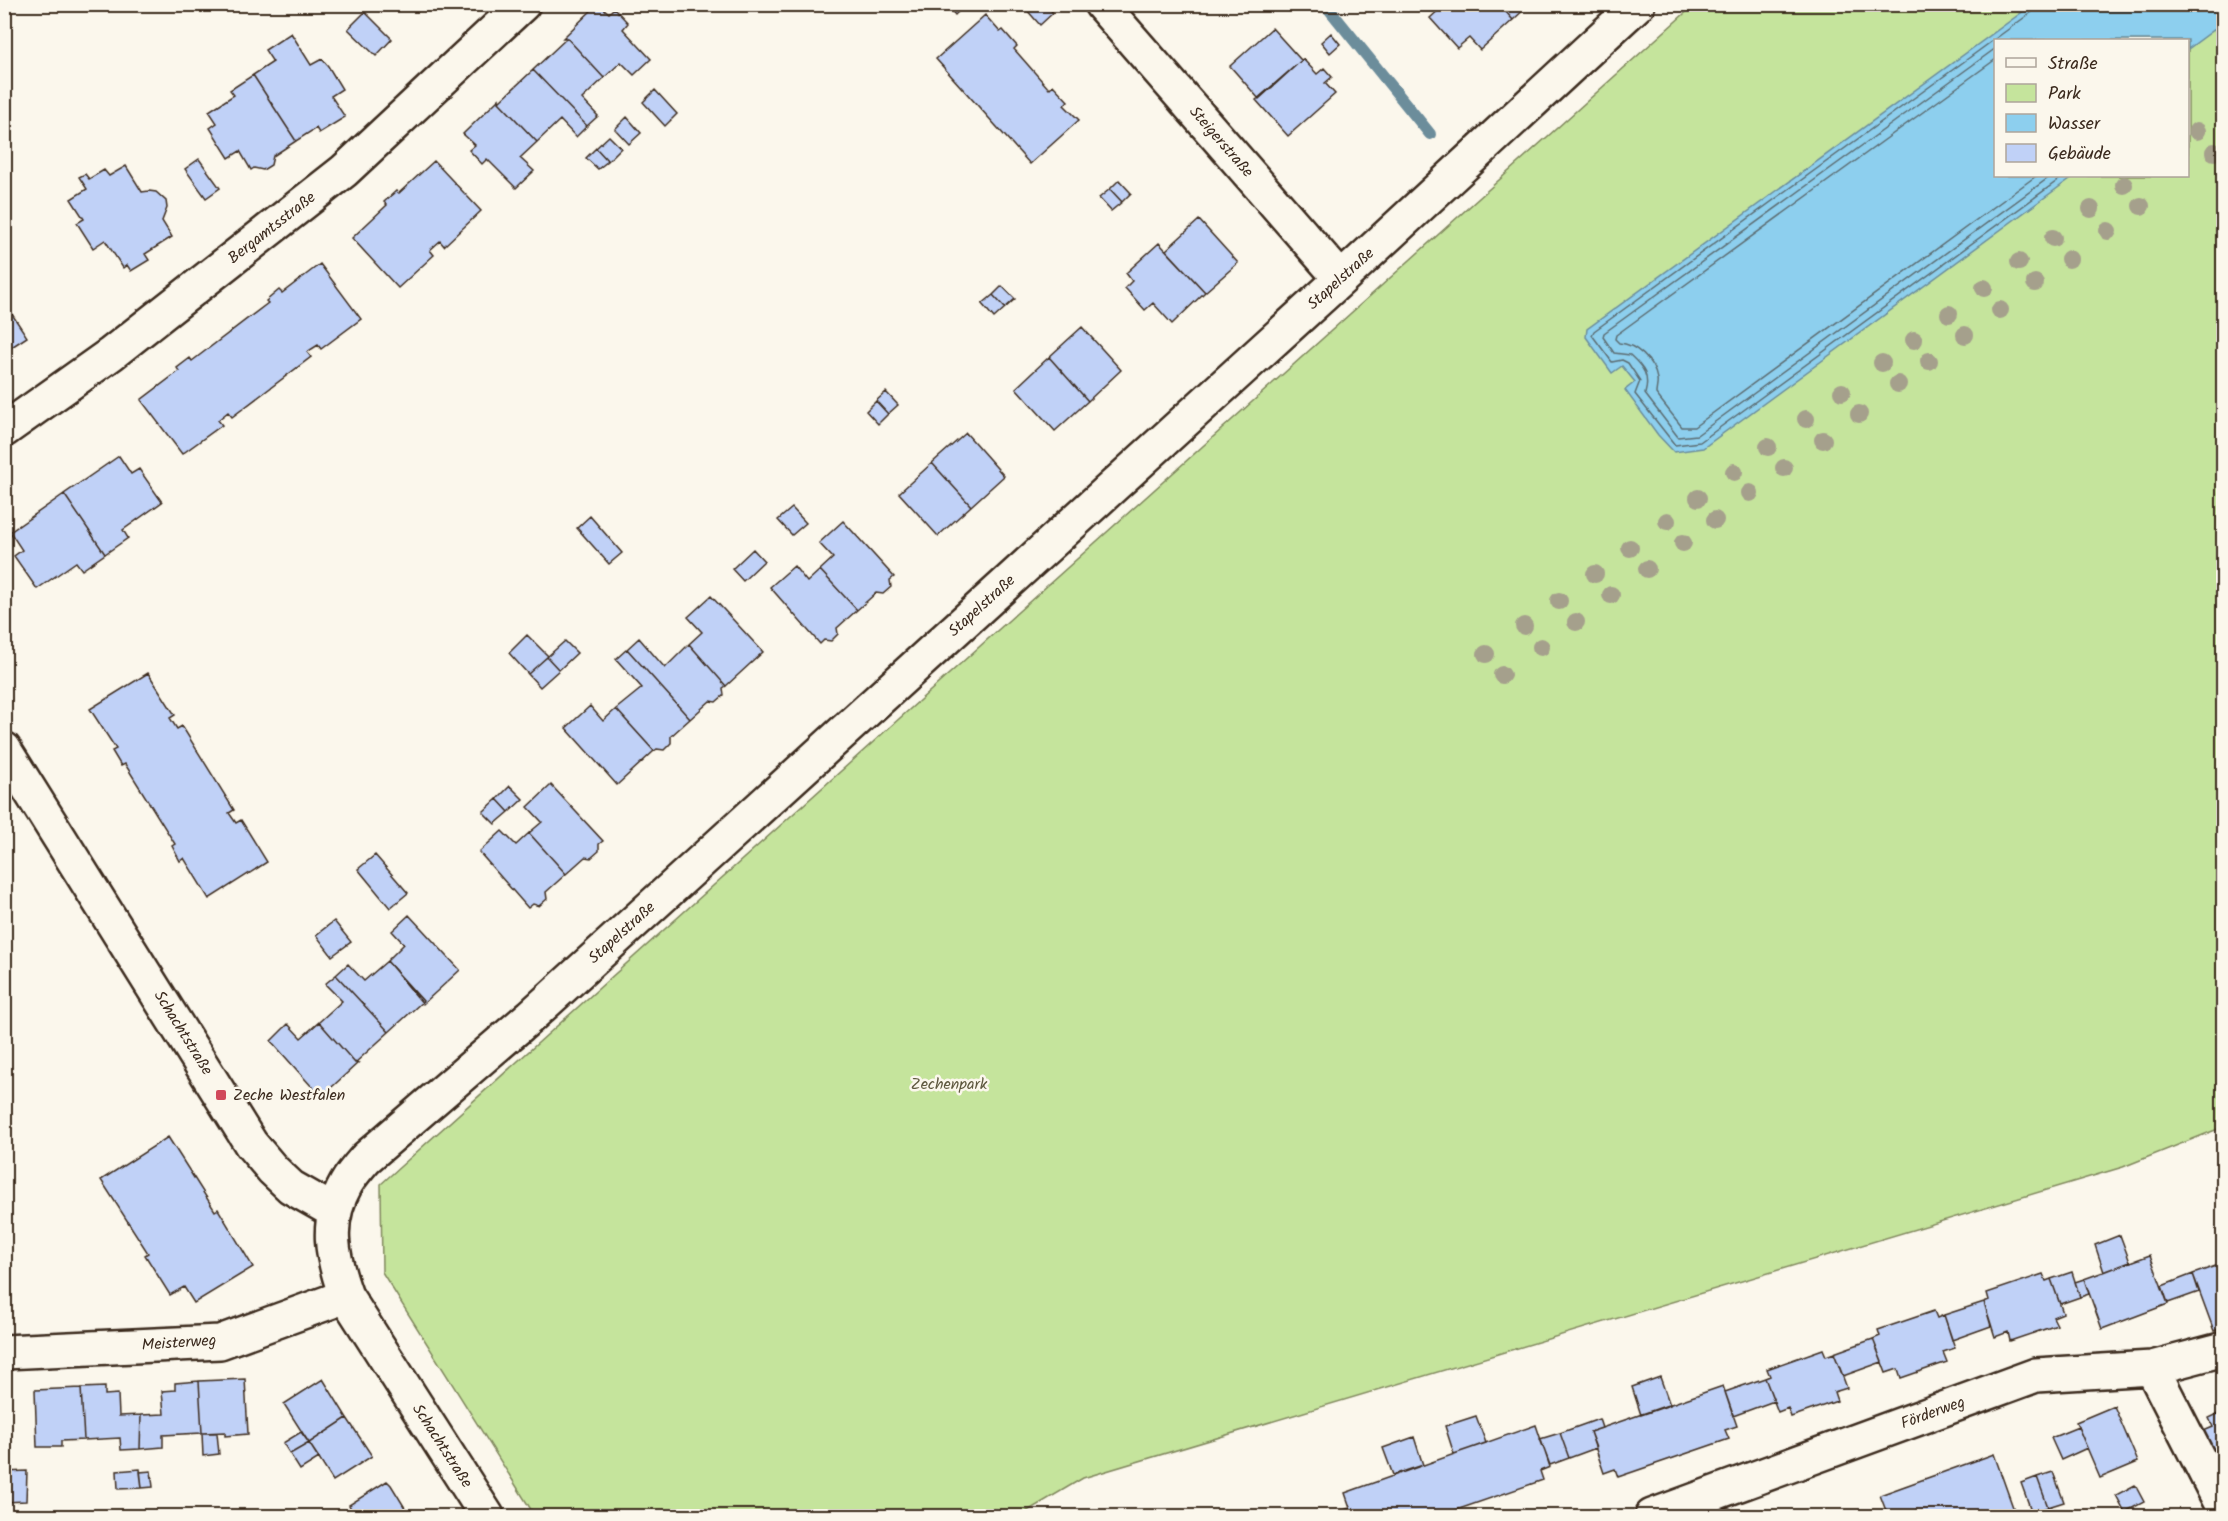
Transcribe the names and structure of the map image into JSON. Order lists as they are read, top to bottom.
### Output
{
  "streets": {
    "street": [
      "Steigerstraße",
      "Bergamtsstraße",
      "Stapelstraße",
      "Schachtstraße",
      "Meisterweg",
      "Förderweg"
    ]
  },
  "crossings": [
    ["Steigerstraße", "Stapelstraße"],
    ["Stapelstraße", "Schachtstraße"],
    ["Schachtstraße", "Meisterweg"]
  ],
  "parks": ["Zechenpark"],
  "places": {
    "transit": ["Zeche Westfalen"]
  },
  "legend": [
    "Straße",
    "Park",
    "Wasser",
    "Gebäude"
  ]
}
